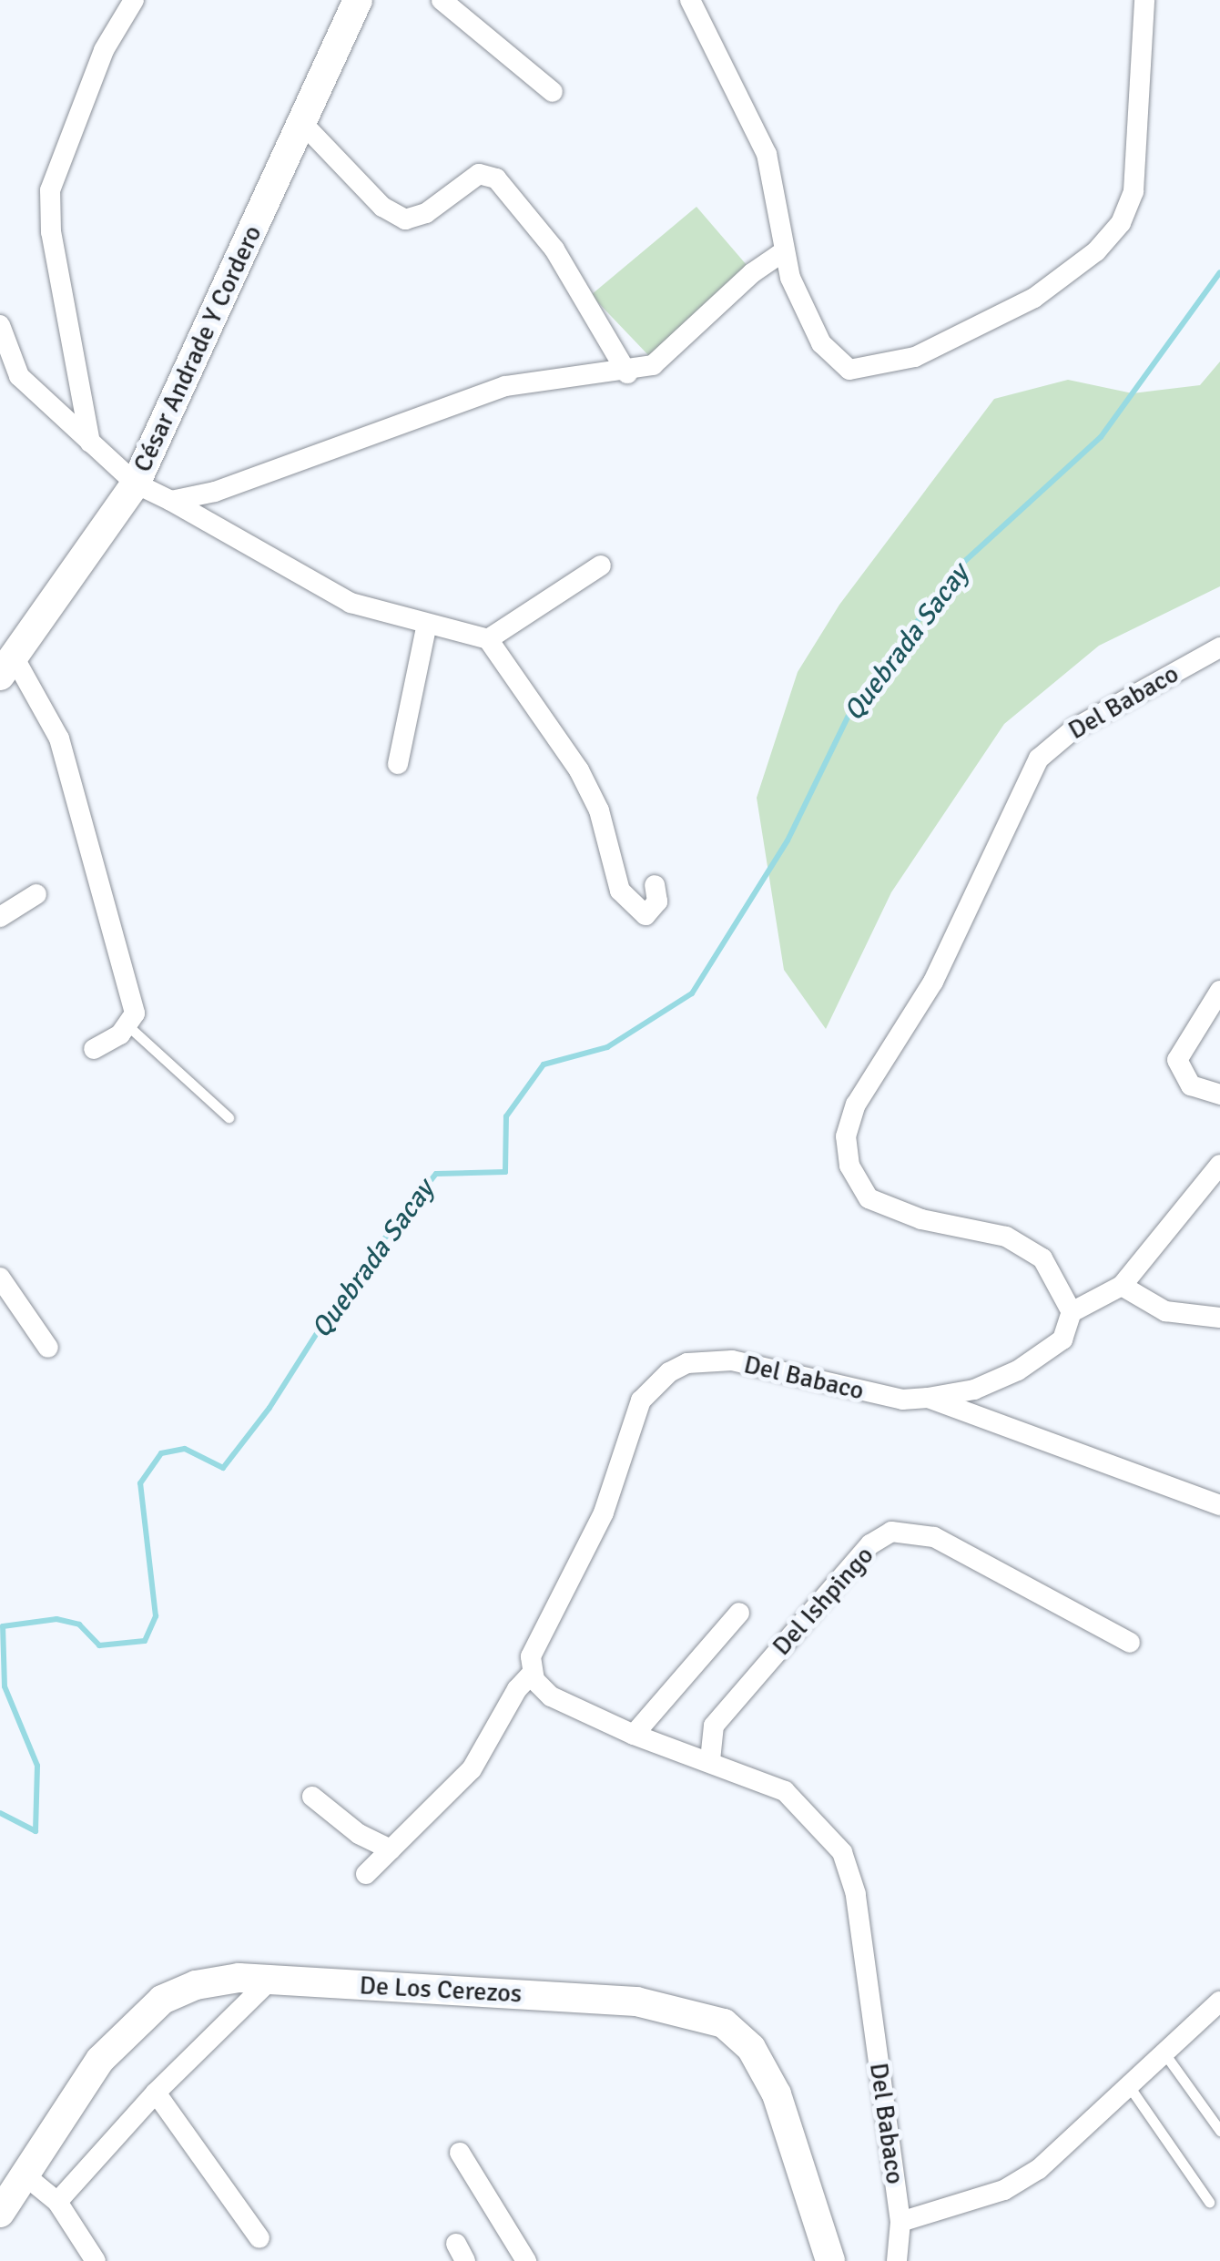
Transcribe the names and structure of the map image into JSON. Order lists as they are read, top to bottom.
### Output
{
  "streets": {
    "street": [
      "César Andrade Y Cordero",
      "Del Babaco",
      "Del Ishpingo",
      "De Los Cerezos"
    ]
  },
  "crossings": [
    ["Del Babaco", "Del Ishpingo"]
  ],
  "water": ["Quebrada Sacay"]
}
